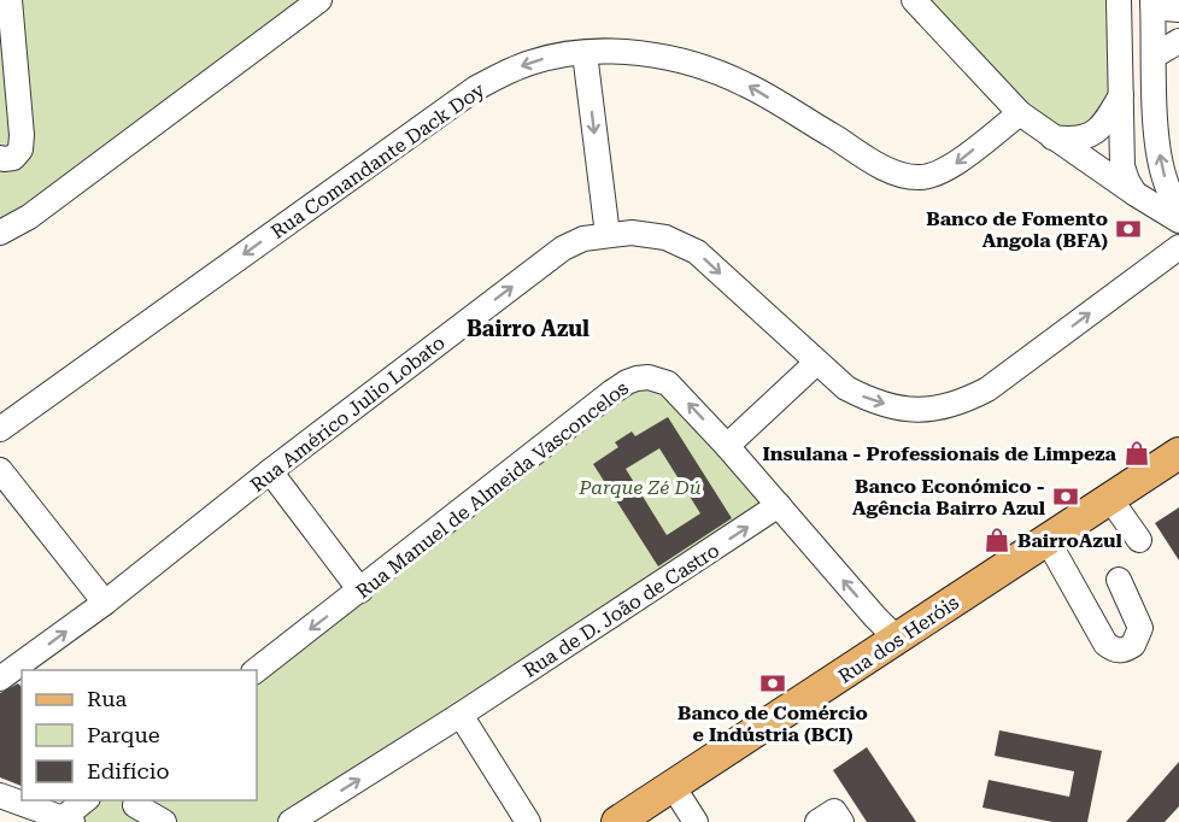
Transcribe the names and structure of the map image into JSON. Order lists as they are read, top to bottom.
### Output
{
  "streets": {
    "main road": ["Rua dos Heróis"],
    "street": [
      "Rua Comandante Dack Doy",
      "Rua Américo Julio Lobato",
      "Rua Manuel de Almeida Vasconcelos",
      "Rua de D. João de Castro"
    ]
  },
  "crossings": [
    ["Rua Manuel de Almeida Vasconcelos", "Rua de D. João de Castro"],
    ["Rua Manuel de Almeida Vasconcelos", "Rua dos Heróis"]
  ],
  "one_way": ["Rua Américo Julio Lobato", "Rua de D. João de Castro"],
  "districts": ["Bairro Azul"],
  "parks": ["Parque Zé Dú"],
  "places": {
    "bank": ["Banco de Fomento Angola (BFA)", "Banco Económico - Agência Bairro Azul", "Banco de Comércio e Indústria (BCI)"],
    "shop": ["Insulana - Professionais de Limpeza", "BairroAzul"]
  },
  "legend": ["Rua", "Parque", "Edifício"]
}
